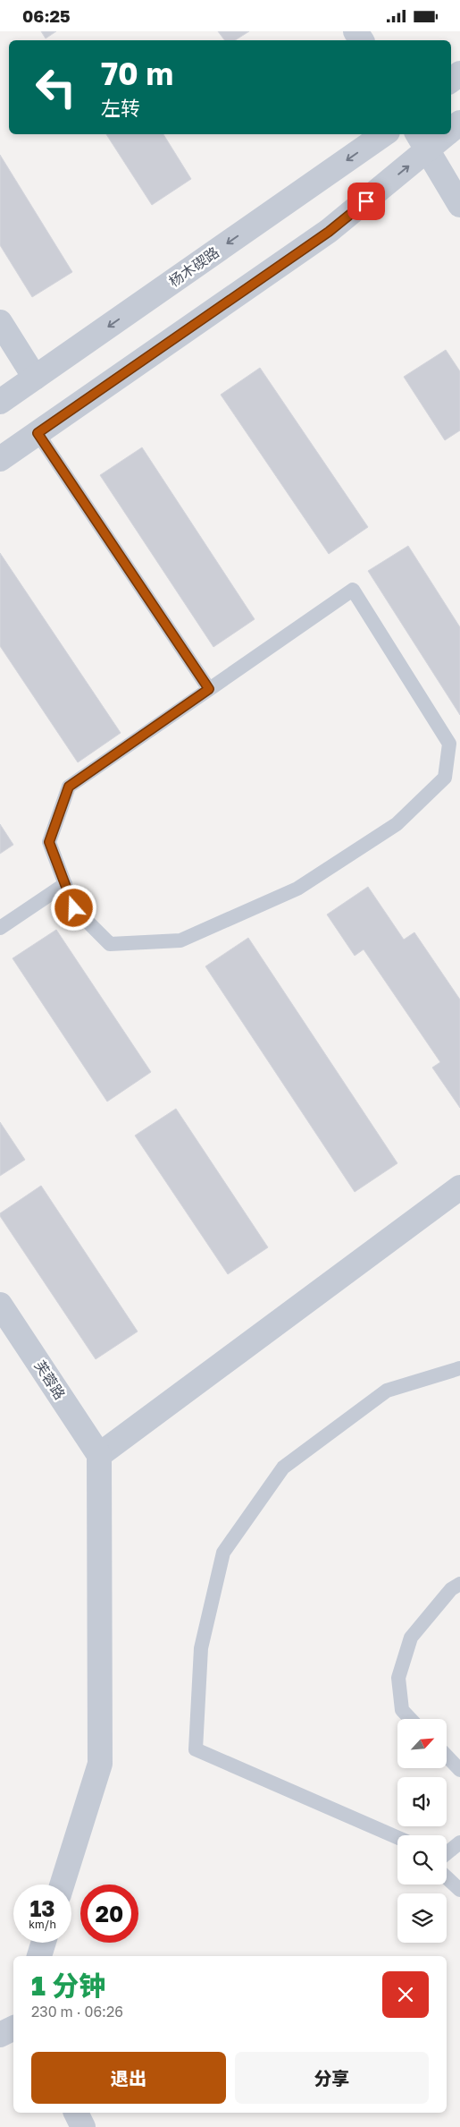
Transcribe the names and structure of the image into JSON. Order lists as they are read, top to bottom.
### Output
{
  "streets": {
    "street": ["杨木碶路", "芙蓉路"]
  },
  "north": "top right",
  "page": {
    "status": "06:25",
    "turn": ["70 m", "左转"],
    "speed": "13 km/h",
    "limit": "20",
    "heading": ["1 分钟", "230 m · 06:26"],
    "buttons": ["退出", "分享"]
  }
}
